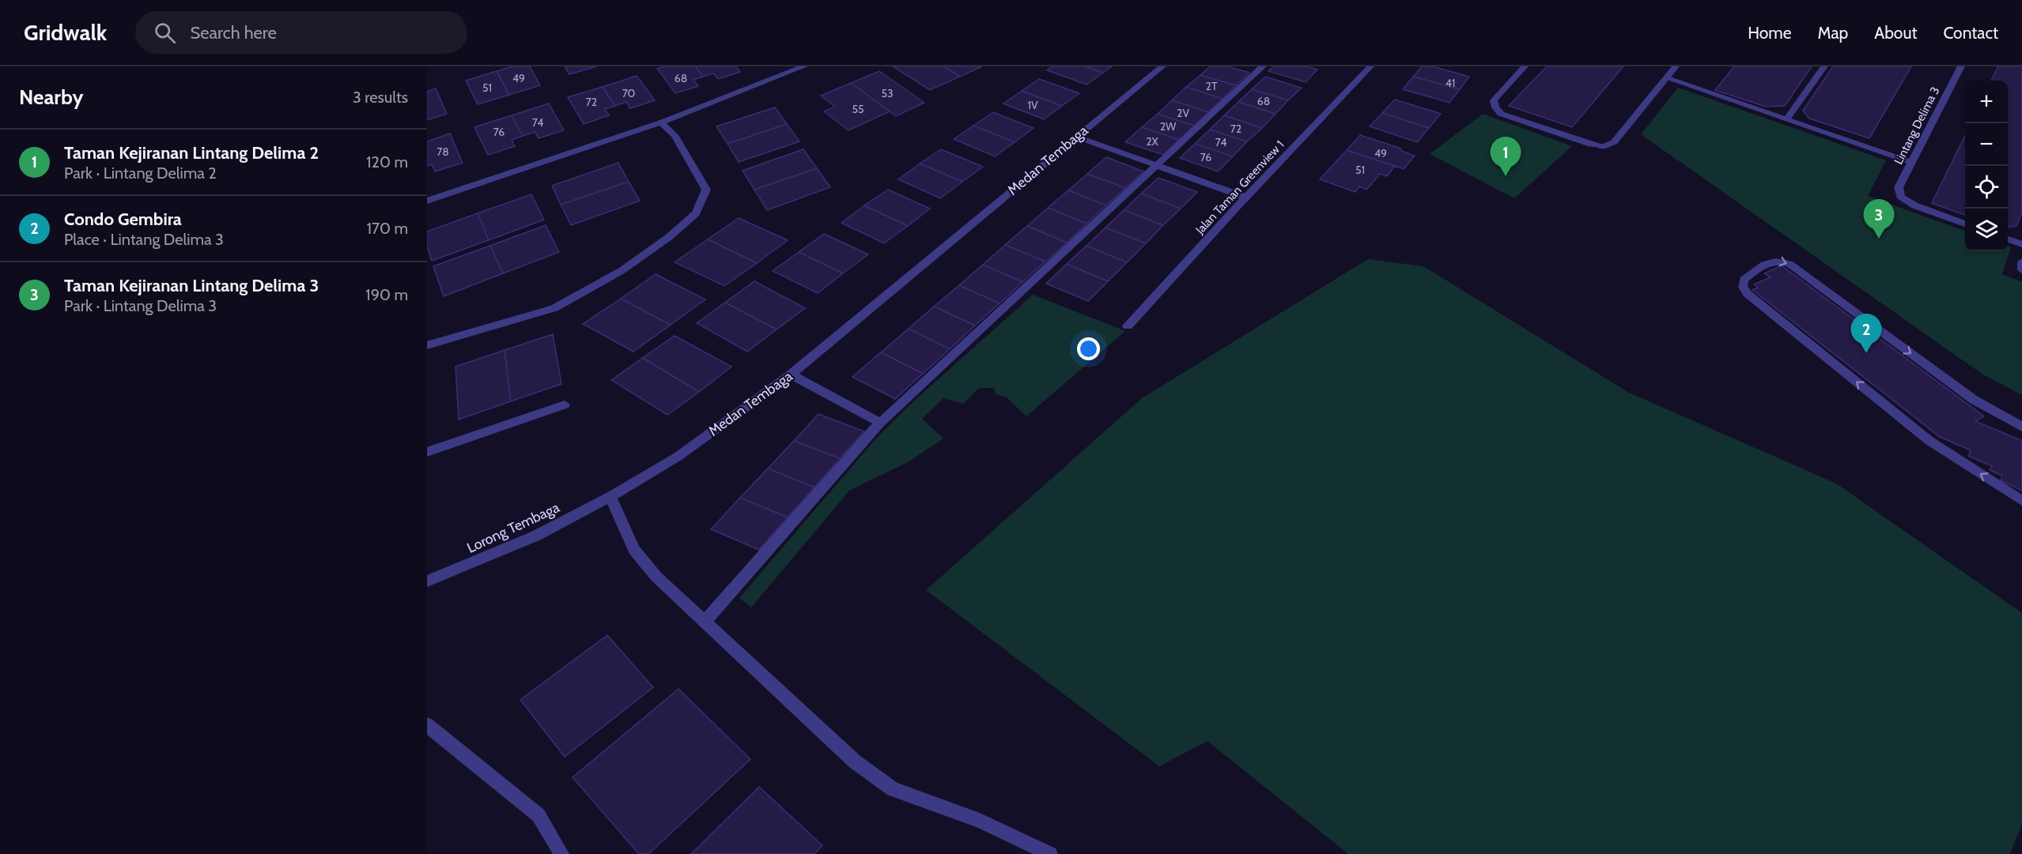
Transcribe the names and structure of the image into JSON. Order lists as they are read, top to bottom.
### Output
{
  "streets": {
    "street": [
      "Lintang Delima 3",
      "Medan Tembaga",
      "Jalan Taman Greenview 1",
      "Lorong Tembaga"
    ]
  },
  "crossings": [
    ["Medan Tembaga", "Lorong Tembaga"]
  ],
  "house_numbers": [
    "49",
    "68",
    "41",
    "2T",
    "51",
    "70",
    "53",
    "68",
    "72",
    "1V",
    "55",
    "2V",
    "74",
    "2W",
    "72",
    "76",
    "2X",
    "74",
    "78",
    "49",
    "76",
    "51"
  ],
  "page": {
    "header": "Gridwalk",
    "search": "Search here",
    "nav": [
      "Home",
      "Map",
      "About",
      "Contact"
    ],
    "heading": ["Nearby", "3 results"],
    "map_buttons": ["+", "−"],
    "list": [
      {
        "mark": "1",
        "name": "Taman Kejiranan Lintang Delima 2",
        "note": "Park · Lintang Delima 2",
        "value": "120 m"
      },
      {
        "mark": "2",
        "name": "Condo Gembira",
        "note": "Place · Lintang Delima 3",
        "value": "170 m"
      },
      {
        "mark": "3",
        "name": "Taman Kejiranan Lintang Delima 3",
        "note": "Park · Lintang Delima 3",
        "value": "190 m"
      }
    ],
    "pins": ["1", "3", "2"]
  }
}
